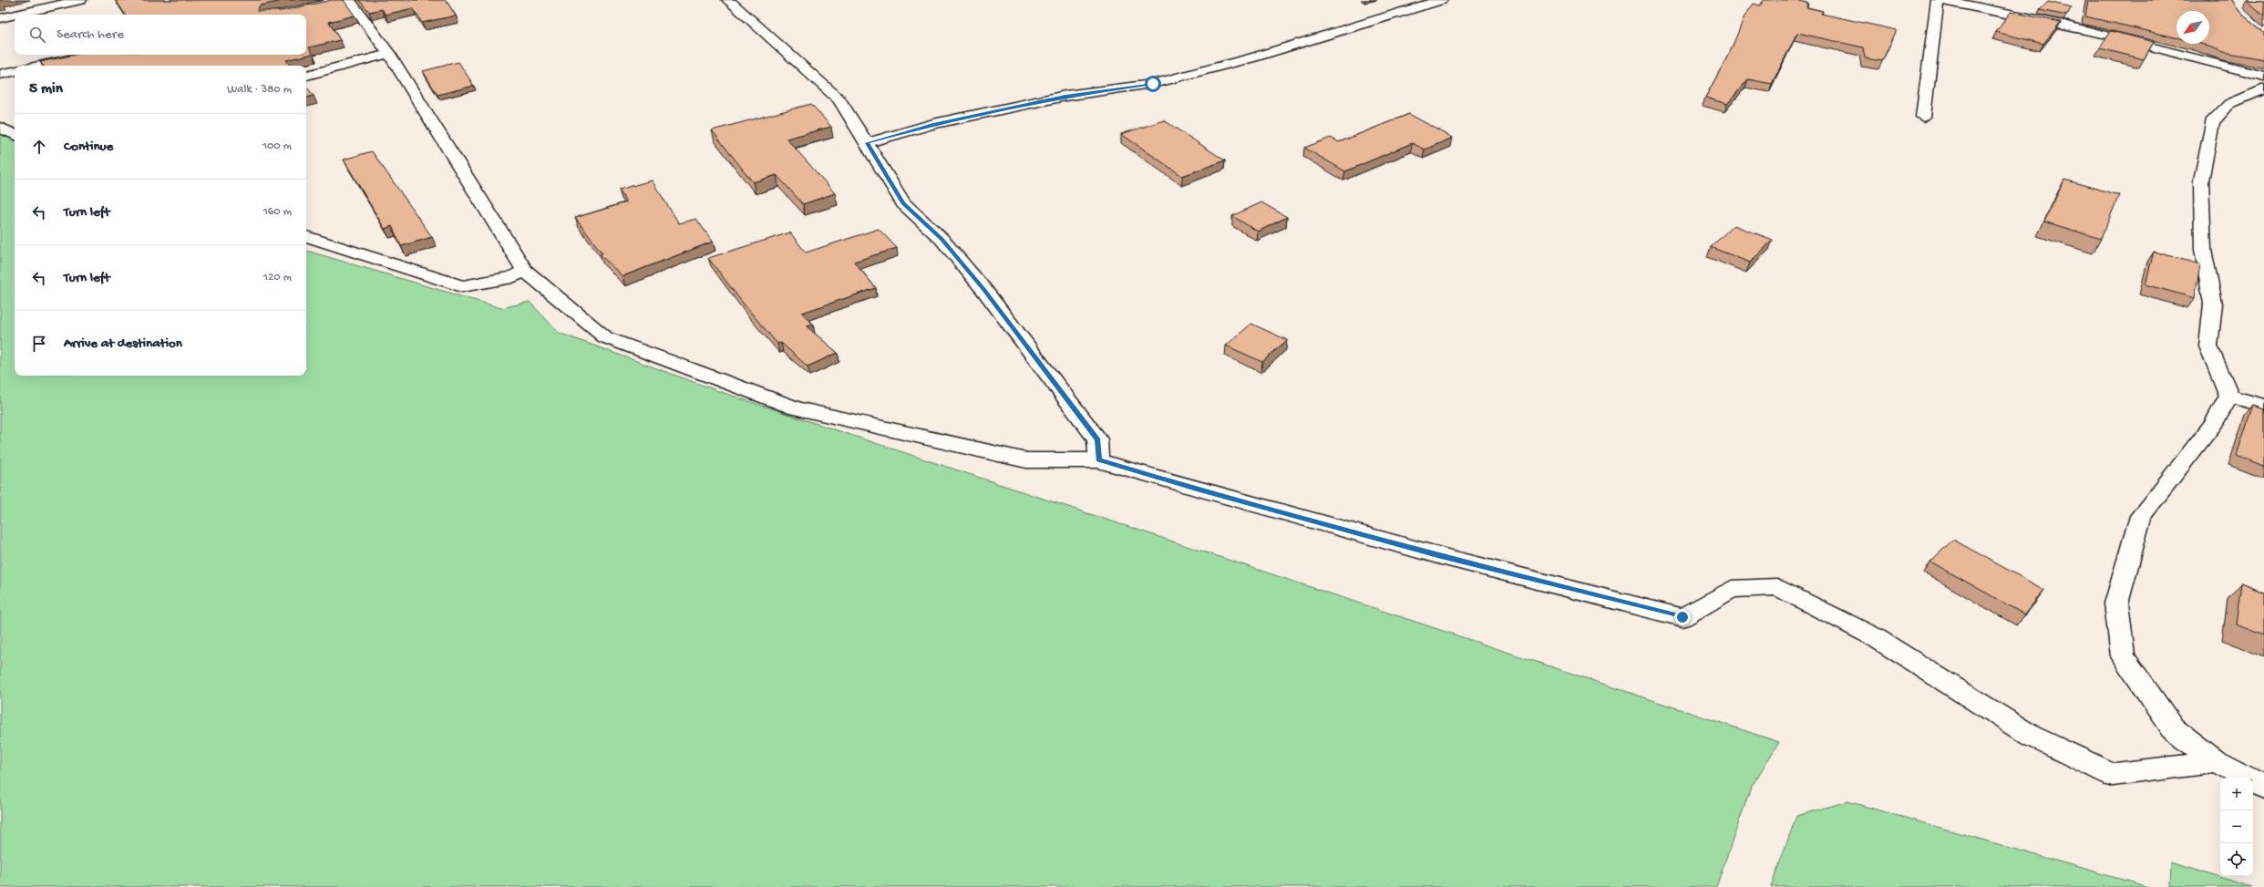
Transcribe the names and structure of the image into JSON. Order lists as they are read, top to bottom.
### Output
{
  "north": "bottom left",
  "page": {
    "search": "Search here",
    "heading": ["5 min", "Walk · 380 m"],
    "list": [
      ["Continue", "100 m"],
      ["Turn left", "160 m"],
      ["Turn left", "120 m"],
      "Arrive at destination"
    ],
    "map_buttons": ["+", "−"]
  }
}
